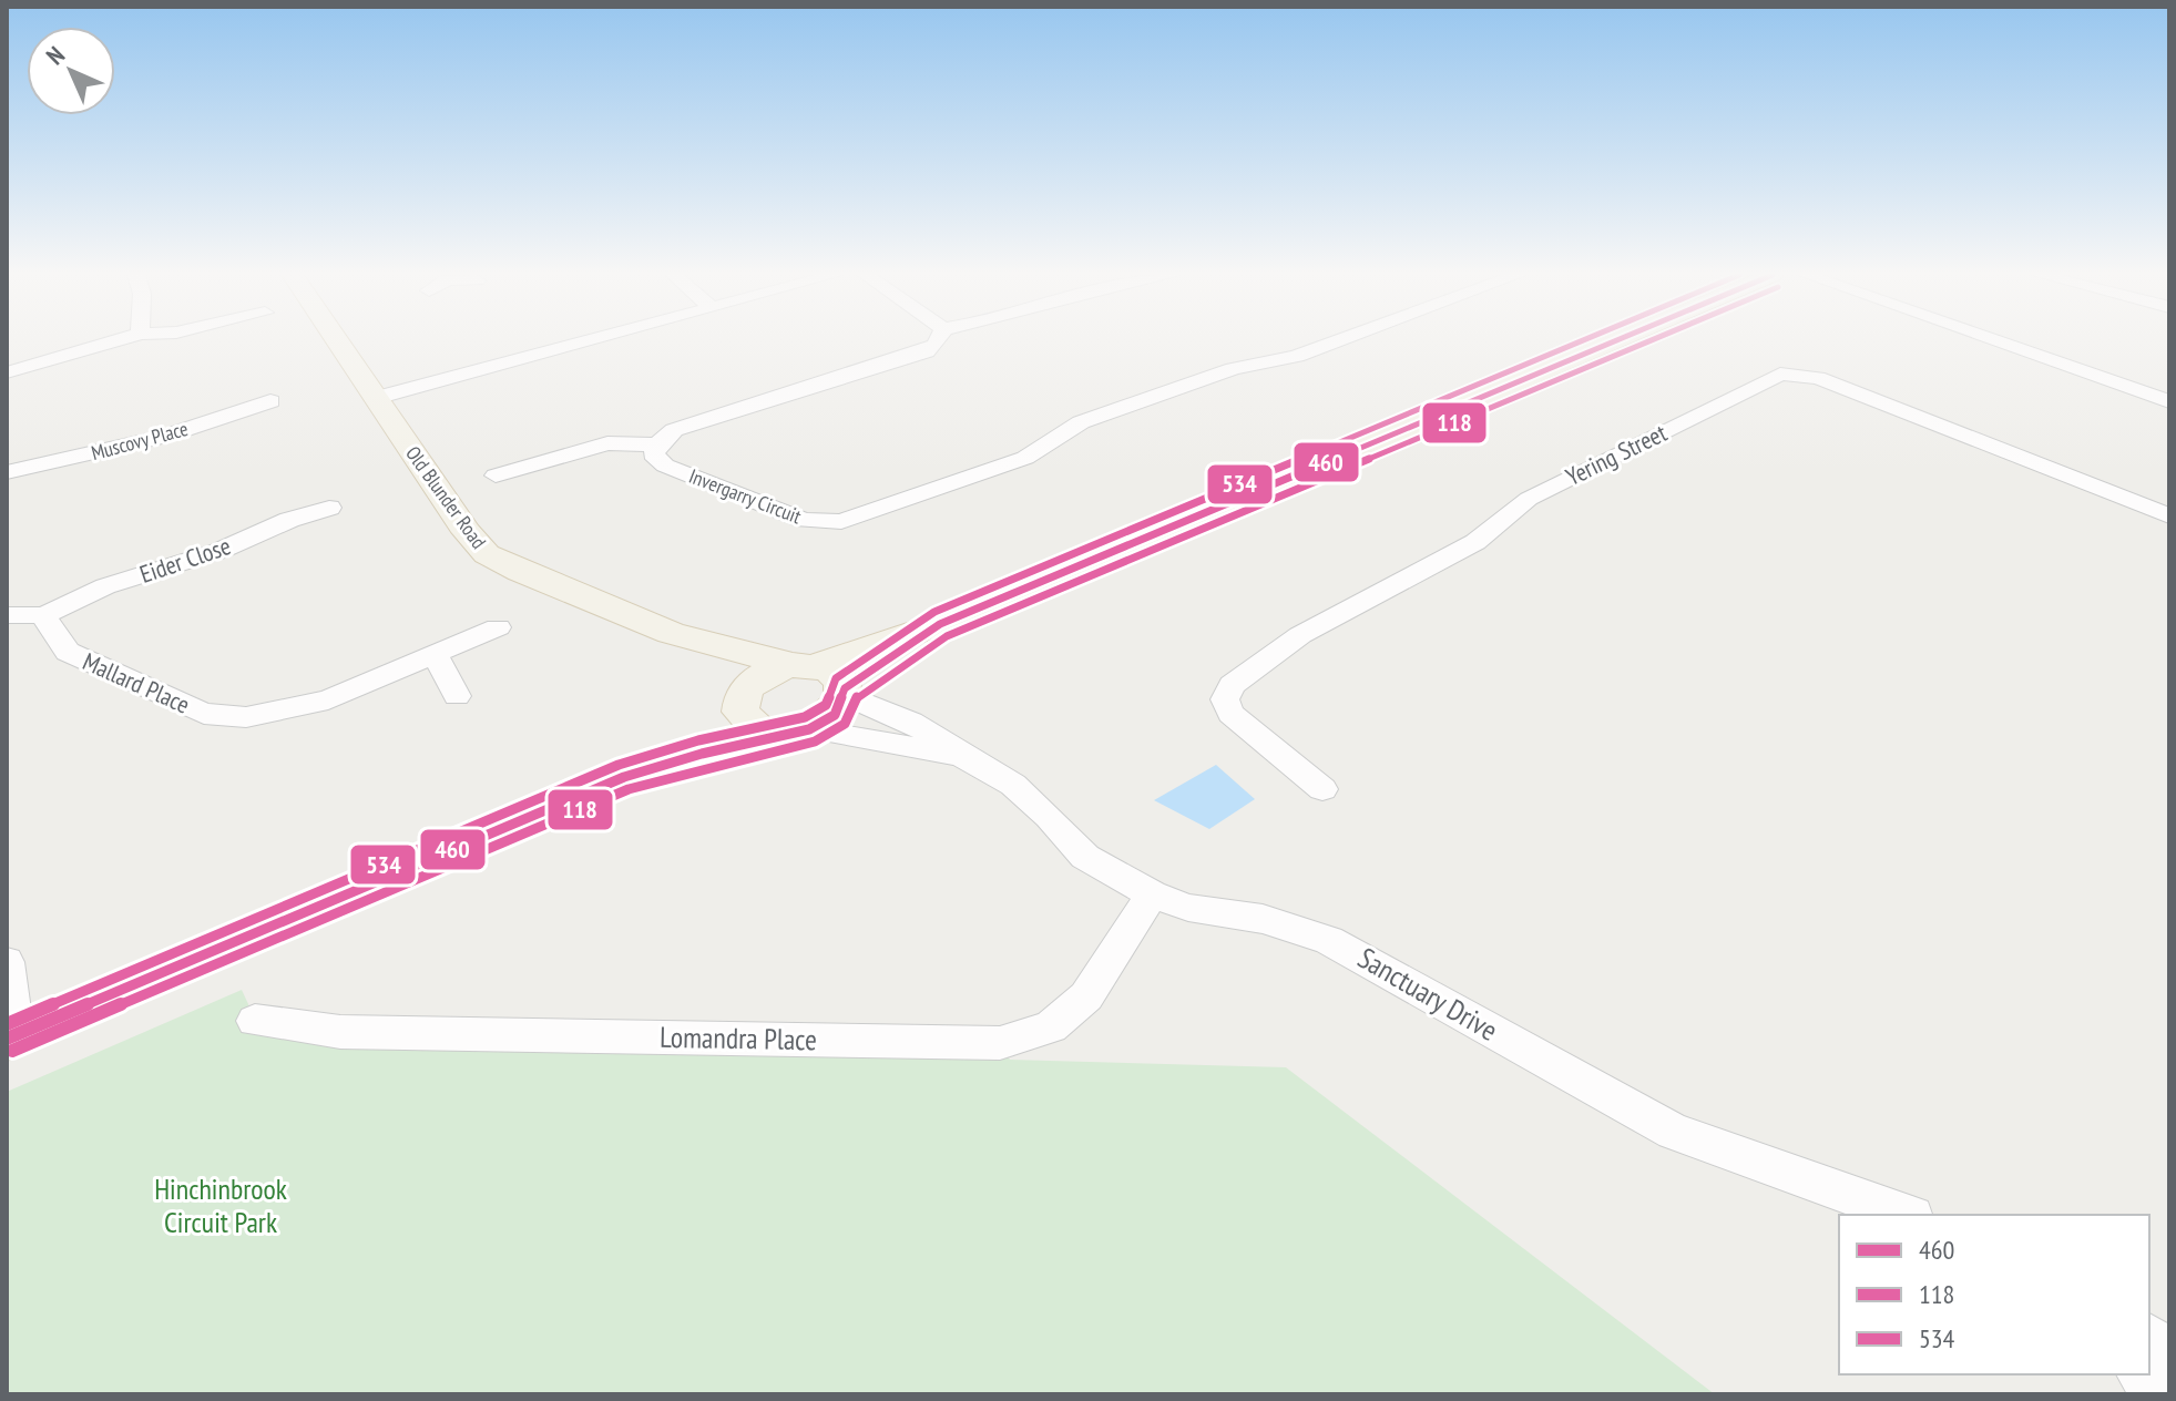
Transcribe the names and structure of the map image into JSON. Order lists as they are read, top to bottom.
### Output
{
  "streets": {
    "main road": ["Old Blunder Road"],
    "street": [
      "Muscovy Place",
      "Yering Street",
      "Invergarry Circuit",
      "Eider Close",
      "Mallard Place",
      "Sanctuary Drive",
      "Lomandra Place"
    ]
  },
  "crossings": [
    ["Old Blunder Road", "Sanctuary Drive"],
    ["Eider Close", "Mallard Place"],
    ["Sanctuary Drive", "Lomandra Place"]
  ],
  "parks": ["Hinchinbrook Circuit Park"],
  "lines": ["transit line 460", "transit line 118", "transit line 534"],
  "legend": ["460", "118", "534"],
  "north": "top left"
}
